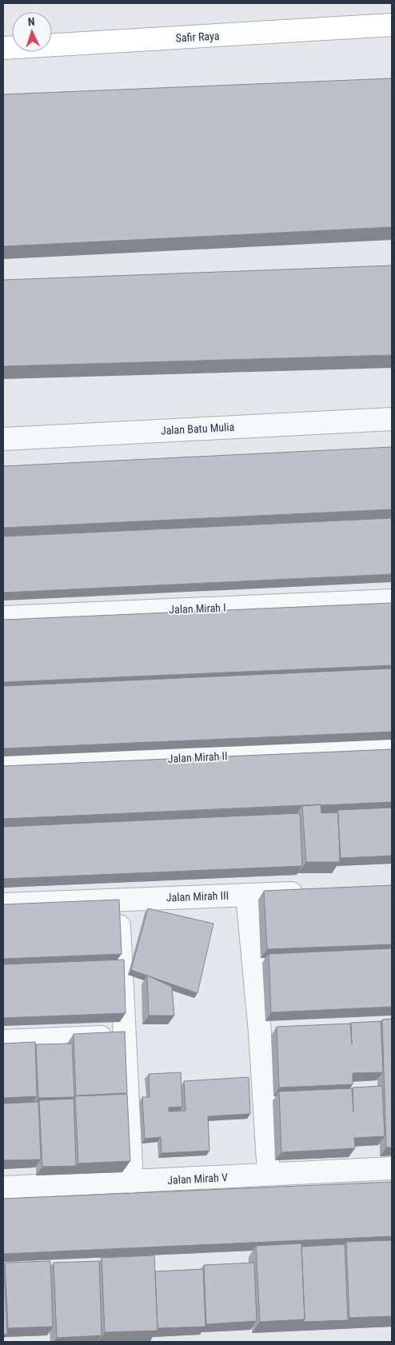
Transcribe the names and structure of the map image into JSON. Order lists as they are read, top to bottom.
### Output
{
  "streets": {
    "street": [
      "Safir Raya",
      "Jalan Batu Mulia",
      "Jalan Mirah I",
      "Jalan Mirah II",
      "Jalan Mirah III",
      "Jalan Mirah V"
    ]
  },
  "north": "top"
}
